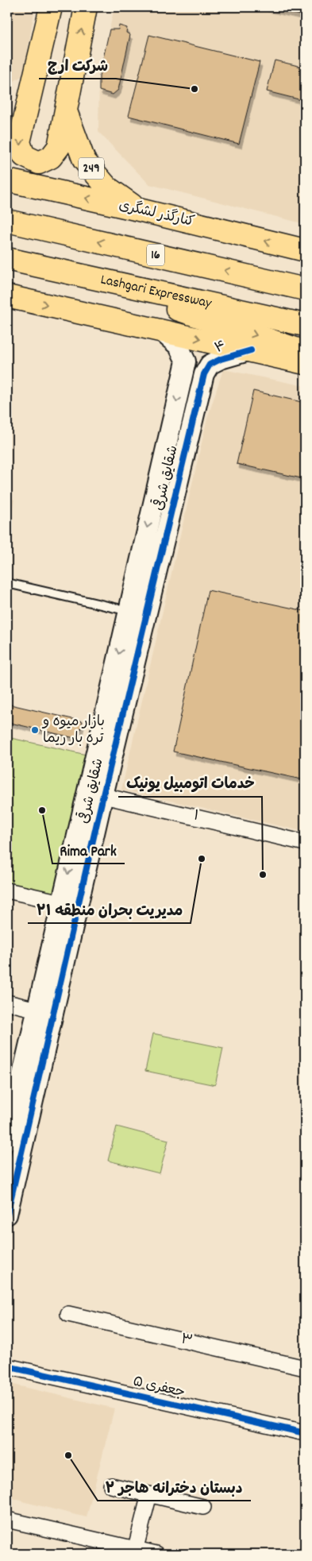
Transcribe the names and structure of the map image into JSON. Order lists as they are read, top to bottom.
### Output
{
  "streets": {
    "main road": [
      "249",
      "کنارگذر لشگری",
      "16",
      "Lashgari Expressway"
    ],
    "street": [
      "۴",
      "شقایق شرقی",
      "۱",
      "۳",
      "جعفری ۵"
    ]
  },
  "crossings": [
    ["249", "کنارگذر لشگری"],
    ["۴", "شقایق شرقی"],
    ["شقایق شرقی", "۱"]
  ],
  "places": [
    "شرکت ارج",
    "بازار میوه و تره بار ریما",
    "Rima Park",
    "مدیریت بحران منطقه ۲۱",
    "خدمات اتومبیل یونیک",
    "دبستان دخترانه هاجر ۲"
  ]
}
